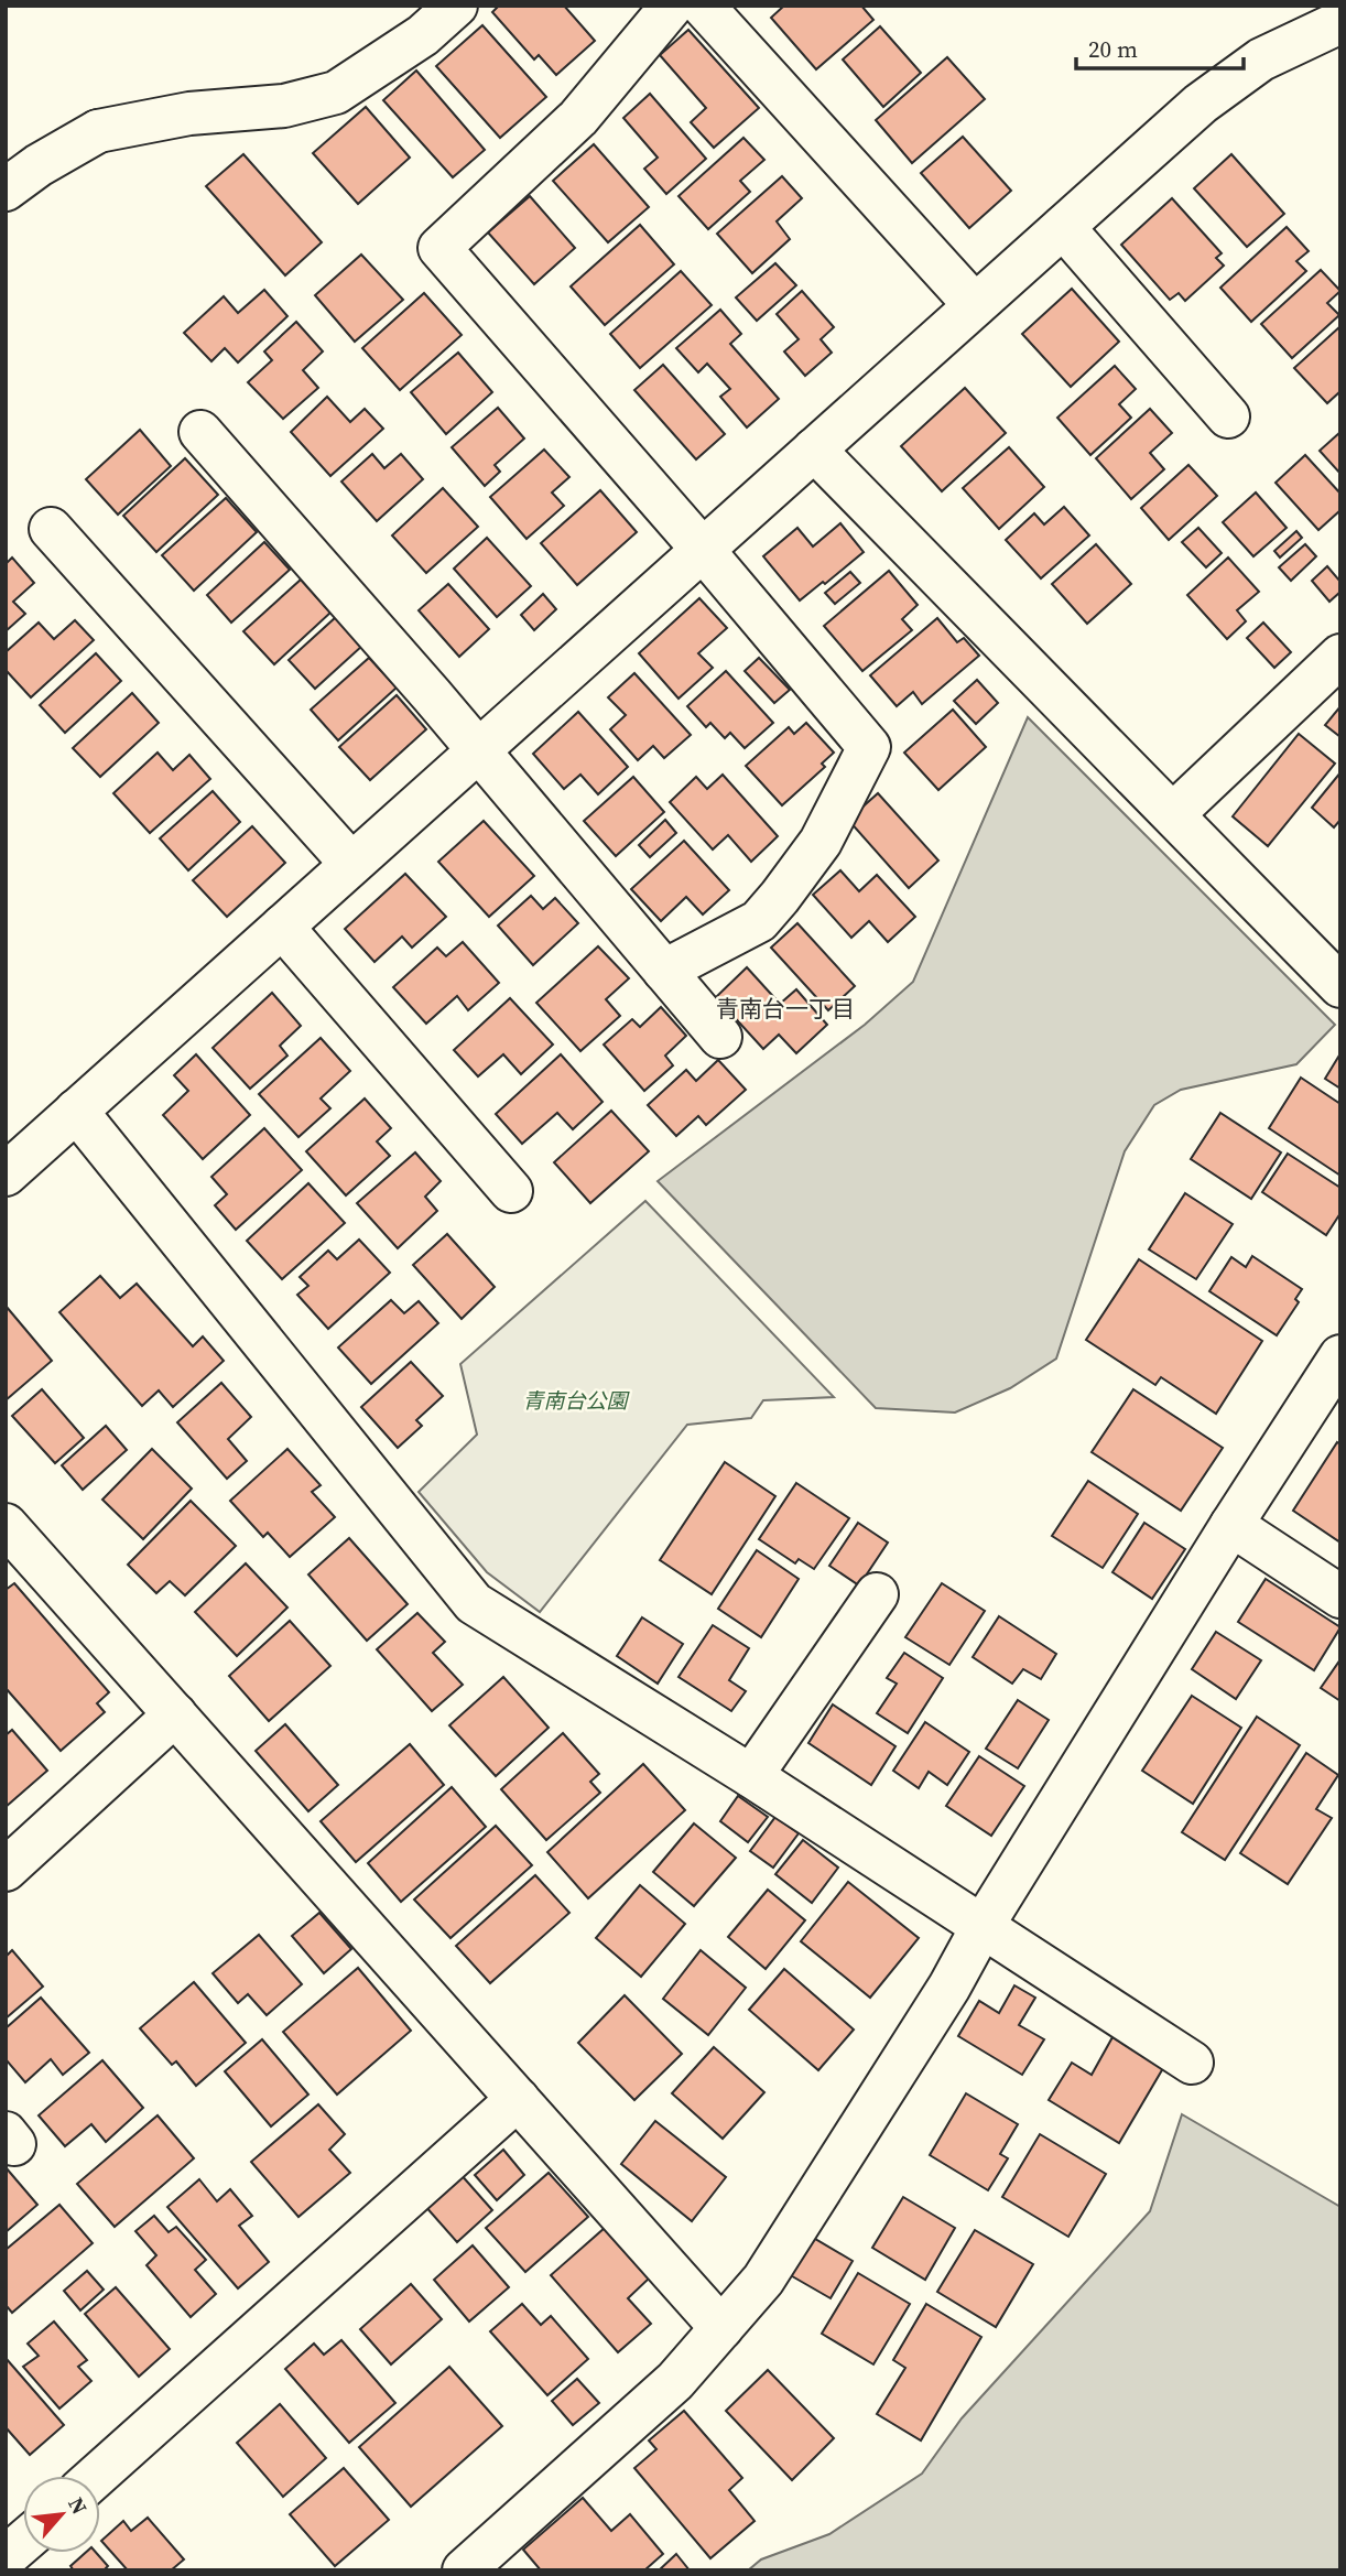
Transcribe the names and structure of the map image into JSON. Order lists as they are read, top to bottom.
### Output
{
  "districts": ["青南台一丁目"],
  "parks": ["青南台公園"],
  "scale_bar": "20 m",
  "north": "top right"
}
